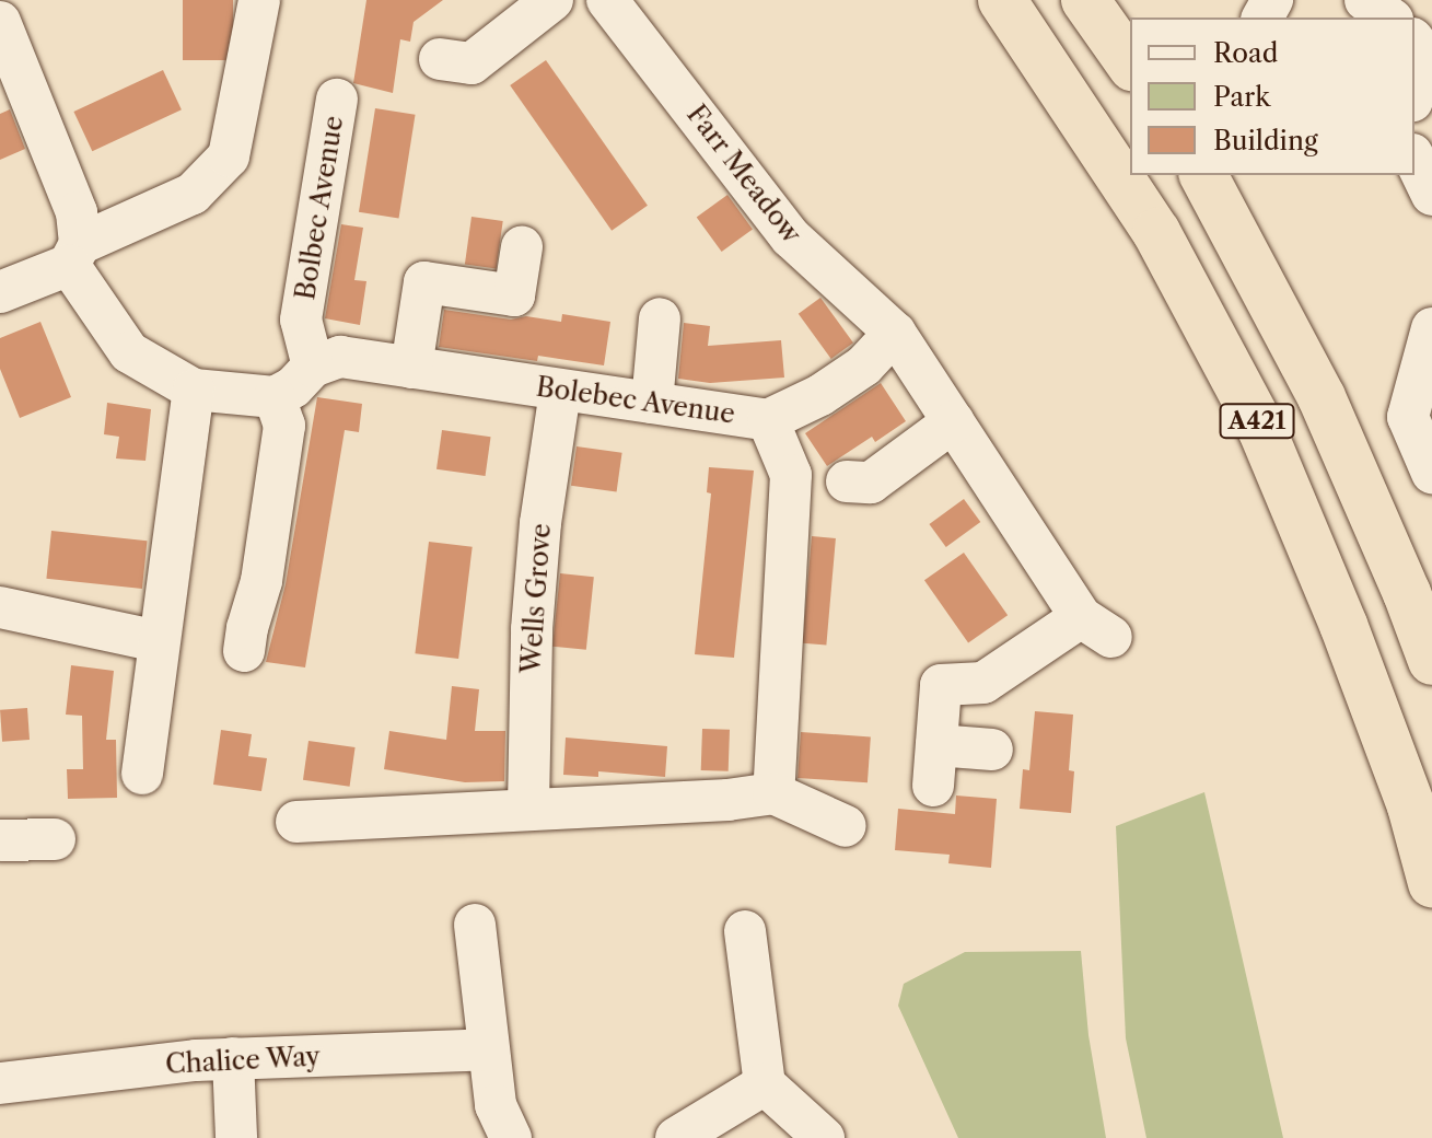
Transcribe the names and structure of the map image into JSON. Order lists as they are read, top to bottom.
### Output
{
  "streets": {
    "highway": ["A421"],
    "street": [
      "Farr Meadow",
      "Bolbec Avenue",
      "Bolebec Avenue",
      "Wells Grove",
      "Chalice Way"
    ]
  },
  "crossings": [
    ["Bolbec Avenue", "Bolebec Avenue"],
    ["Bolebec Avenue", "Wells Grove"]
  ],
  "legend": ["Road", "Park", "Building"]
}
